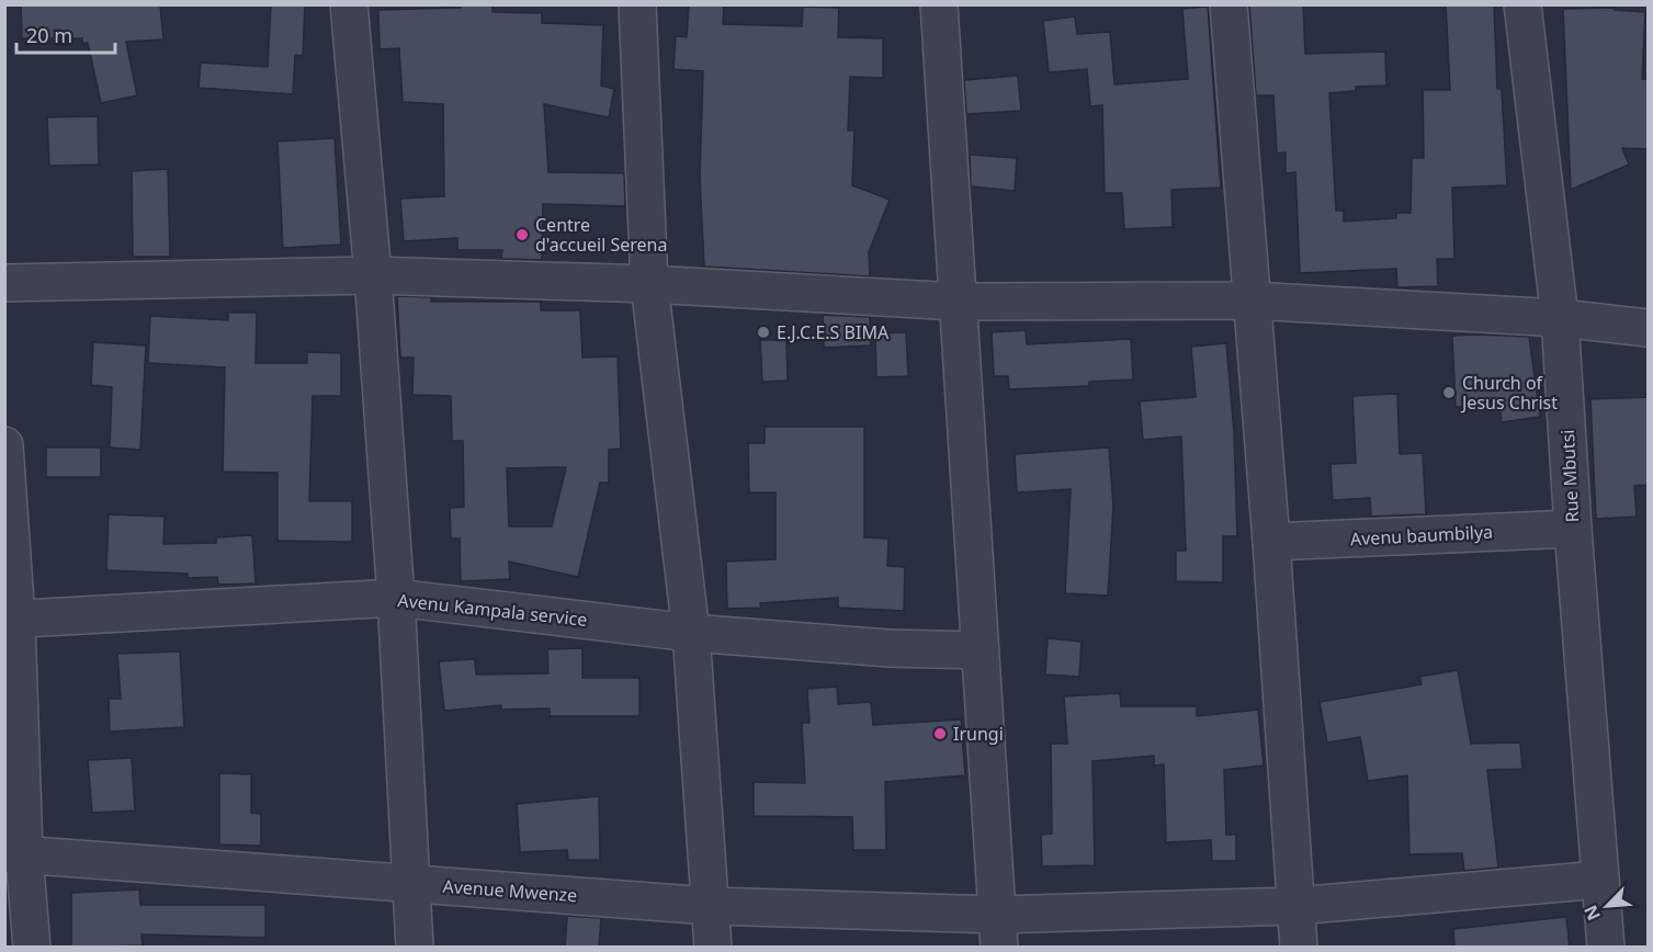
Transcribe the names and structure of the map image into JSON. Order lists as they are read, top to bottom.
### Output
{
  "streets": {
    "street": [
      "Rue Mbutsi",
      "Avenu baumbilya",
      "Avenu Kampala service",
      "Avenue Mwenze"
    ]
  },
  "crossings": [
    ["Rue Mbutsi", "Avenu baumbilya"],
    ["Rue Mbutsi", "Avenue Mwenze"]
  ],
  "places": [
    "Centre d'accueil Serena",
    "E.J.C.E.S BIMA",
    "Church of Jesus Christ",
    "Irungi"
  ],
  "scale_bar": "20 m",
  "north": "bottom left"
}
